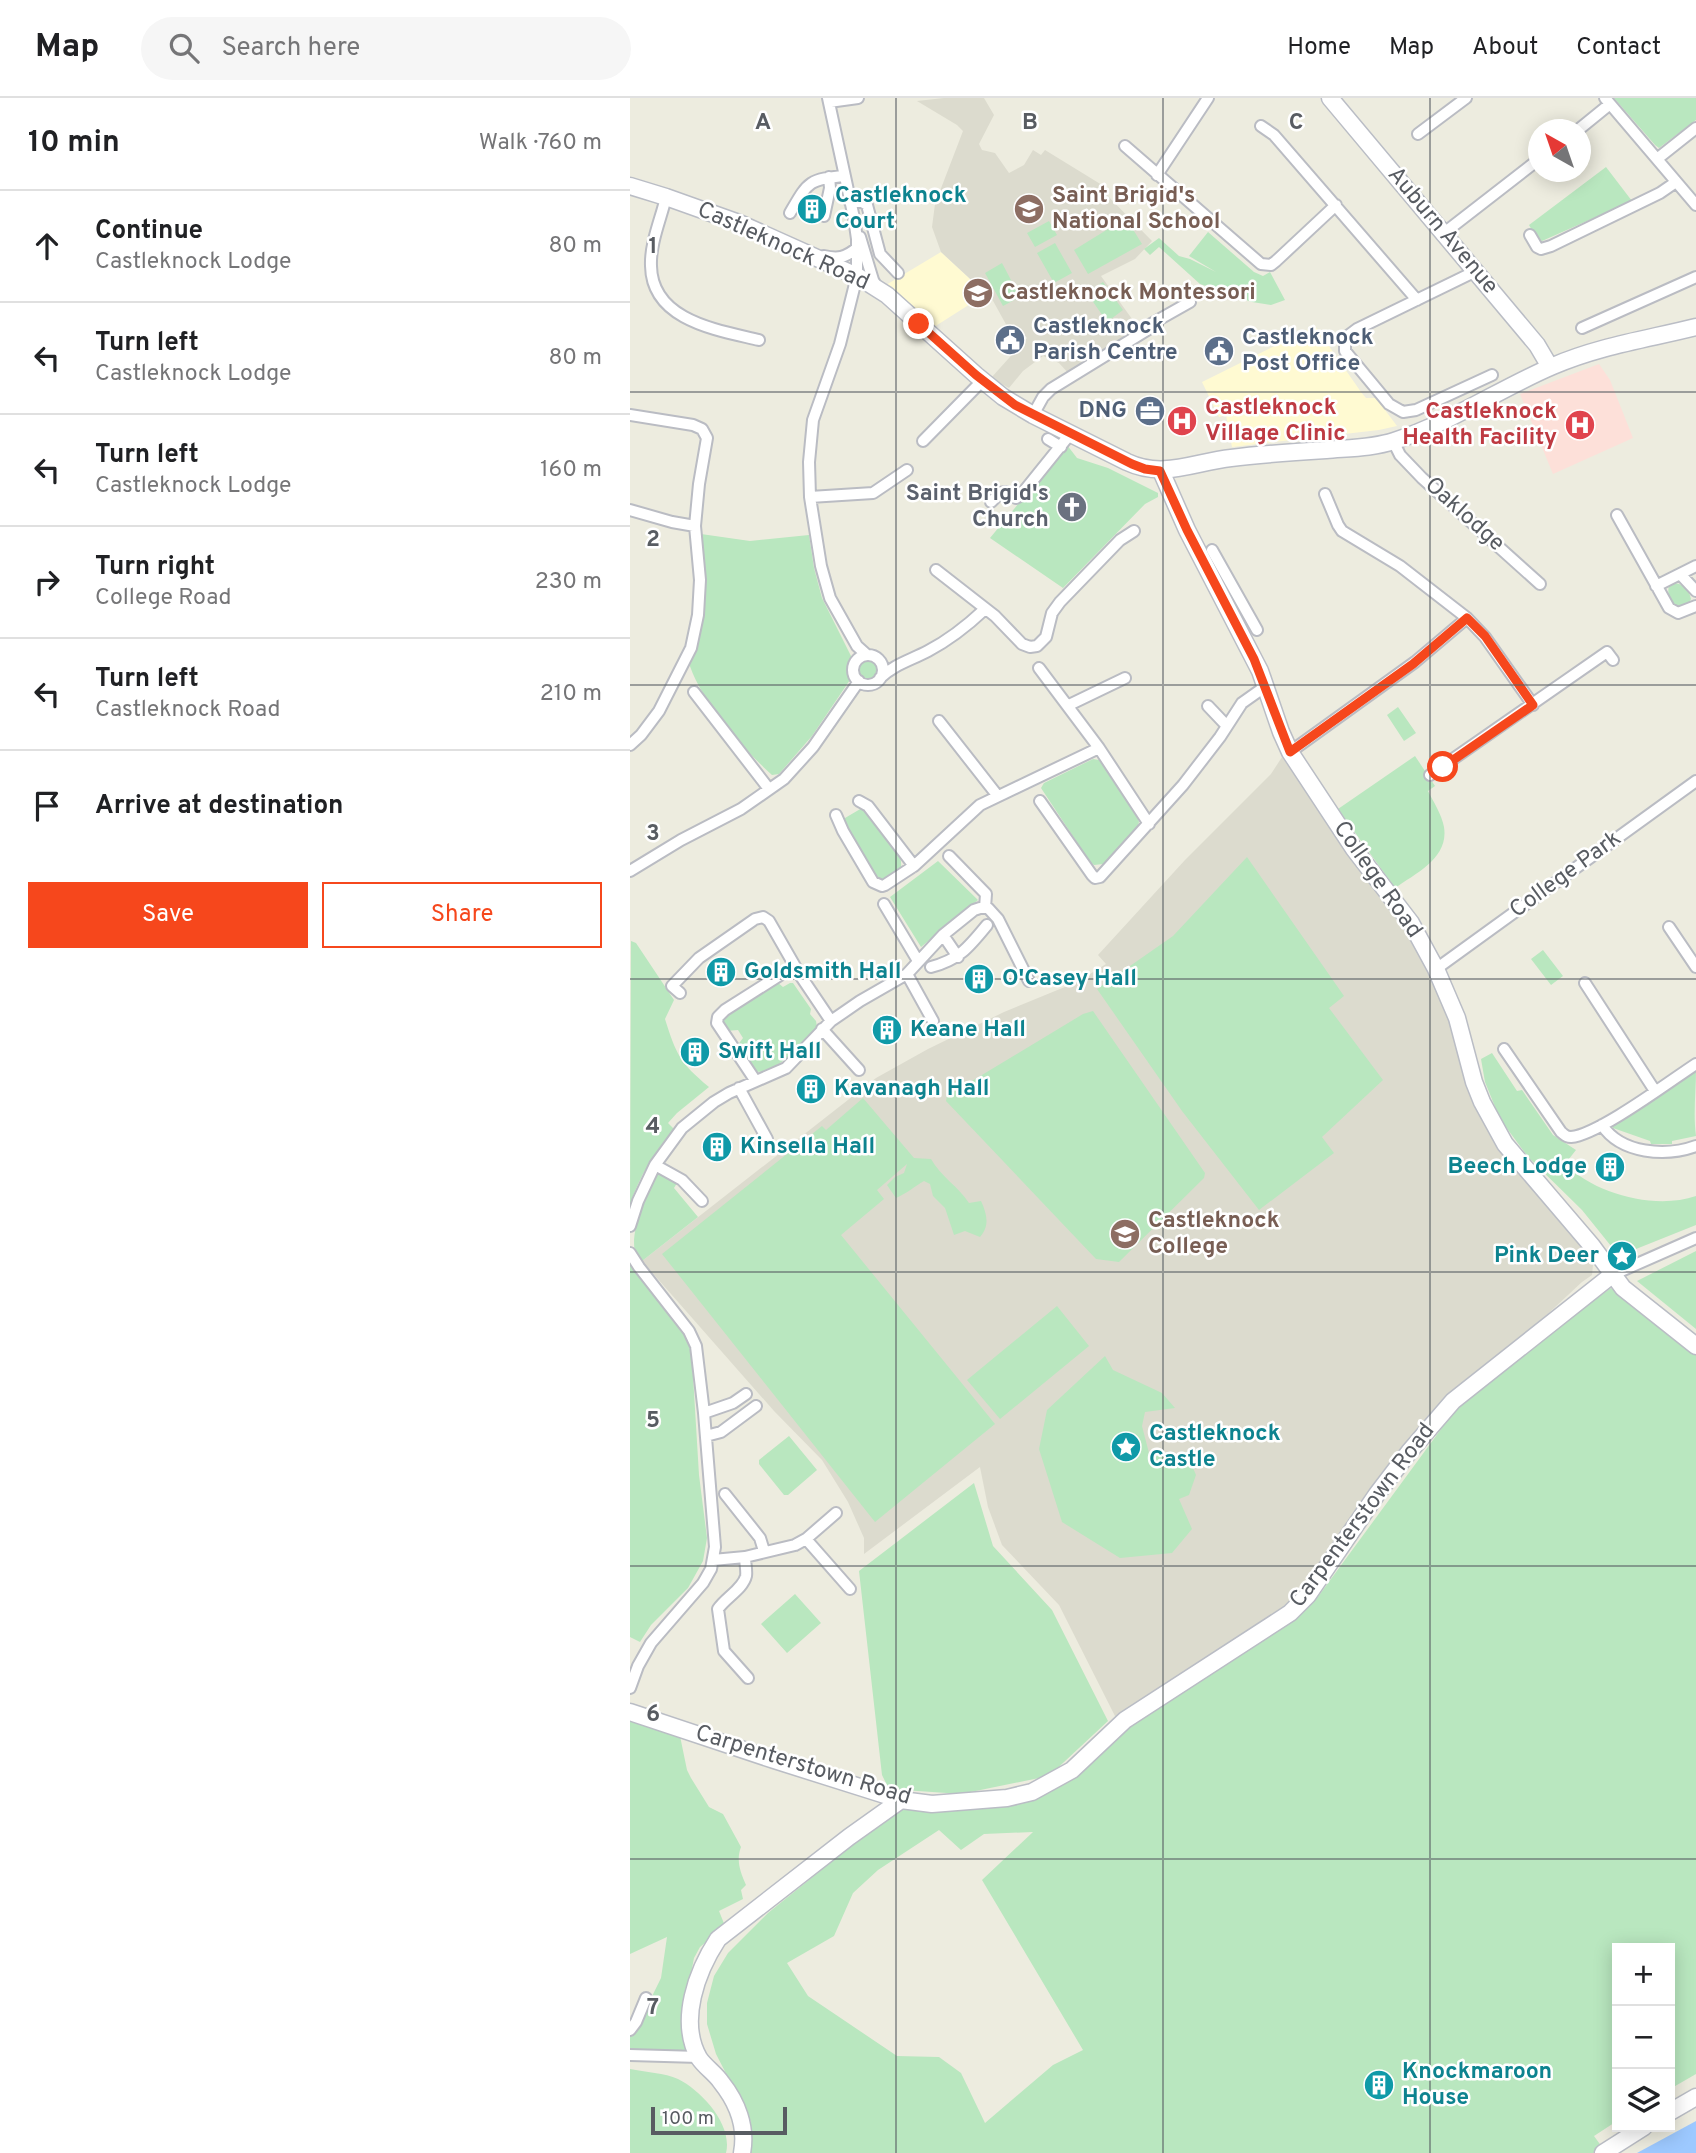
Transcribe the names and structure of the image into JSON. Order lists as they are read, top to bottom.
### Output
{
  "streets": {
    "street": [
      "Auburn Avenue",
      "Castleknock Road",
      "Oaklodge",
      "College Park",
      "College Road",
      "Carpenterstown Road"
    ]
  },
  "crossings": [
    ["Auburn Avenue", "Castleknock Road"],
    ["Castleknock Road", "Oaklodge"],
    ["Castleknock Road", "College Road"],
    ["College Park", "College Road"],
    ["College Road", "Carpenterstown Road"]
  ],
  "places": {
    "building": [
      "Castleknock Court",
      "Goldsmith Hall",
      "O'Casey Hall",
      "Keane Hall",
      "Swift Hall",
      "Kavanagh Hall",
      "Kinsella Hall",
      "Beech Lodge",
      "Knockmaroon House"
    ],
    "school or university": ["Saint Brigid's National School", "Castleknock Montessori", "Castleknock College"],
    "public building": ["Castleknock Parish Centre", "Castleknock Post Office"],
    "office": ["DNG"],
    "hospital": ["Castleknock Village Clinic", "Castleknock Health Facility"],
    "church": ["Saint Brigid's Church"],
    "place": ["Pink Deer", "Castleknock Castle"]
  },
  "scale_bar": "100 m",
  "north": "top left",
  "page": {
    "header": "Map",
    "search": "Search here",
    "nav": [
      "Home",
      "Map",
      "About",
      "Contact"
    ],
    "heading": ["10 min", "Walk · 760 m"],
    "list": [
      ["Continue", "Castleknock Lodge", "80 m"],
      ["Turn left", "Castleknock Lodge", "80 m"],
      ["Turn left", "Castleknock Lodge", "160 m"],
      ["Turn right", "College Road", "230 m"],
      ["Turn left", "Castleknock Road", "210 m"],
      "Arrive at destination"
    ],
    "buttons": ["Save", "Share"],
    "map_buttons": ["+", "−"],
    "scale": "100 m"
  },
  "grid": {
    "columns": ["A", "B", "C"],
    "rows": [
      "1",
      "2",
      "3",
      "4",
      "5",
      "6",
      "7"
    ]
  }
}
